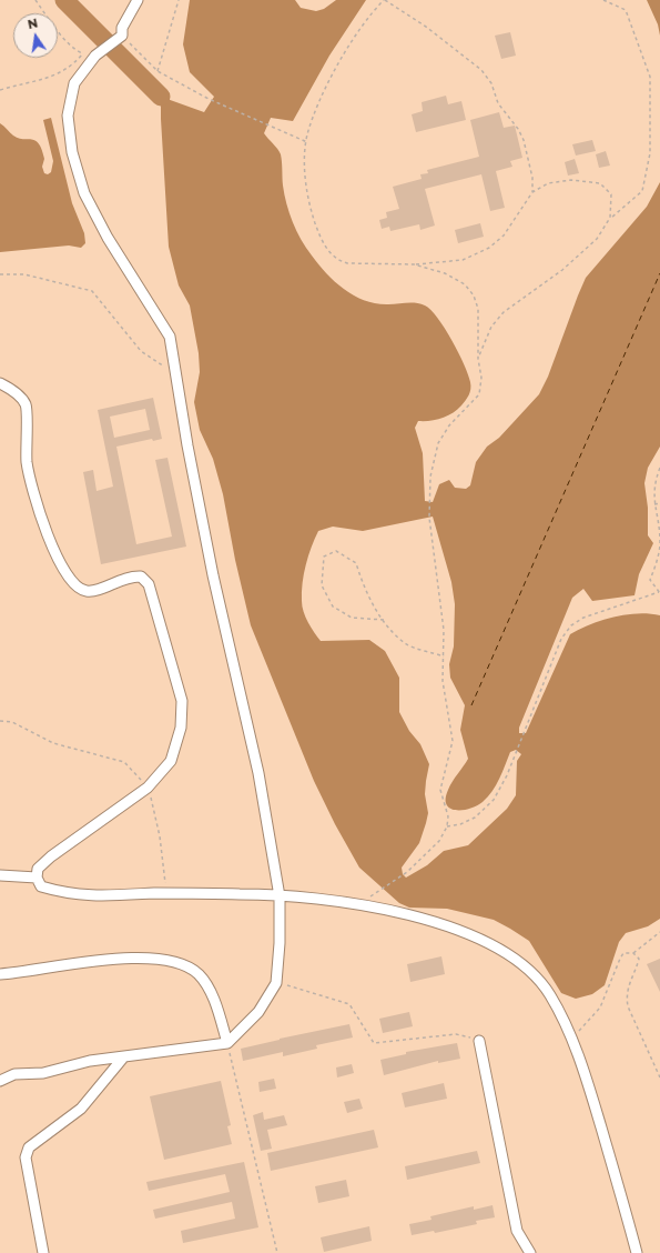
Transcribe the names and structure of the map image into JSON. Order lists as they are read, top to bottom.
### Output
{
  "north": "top"
}
